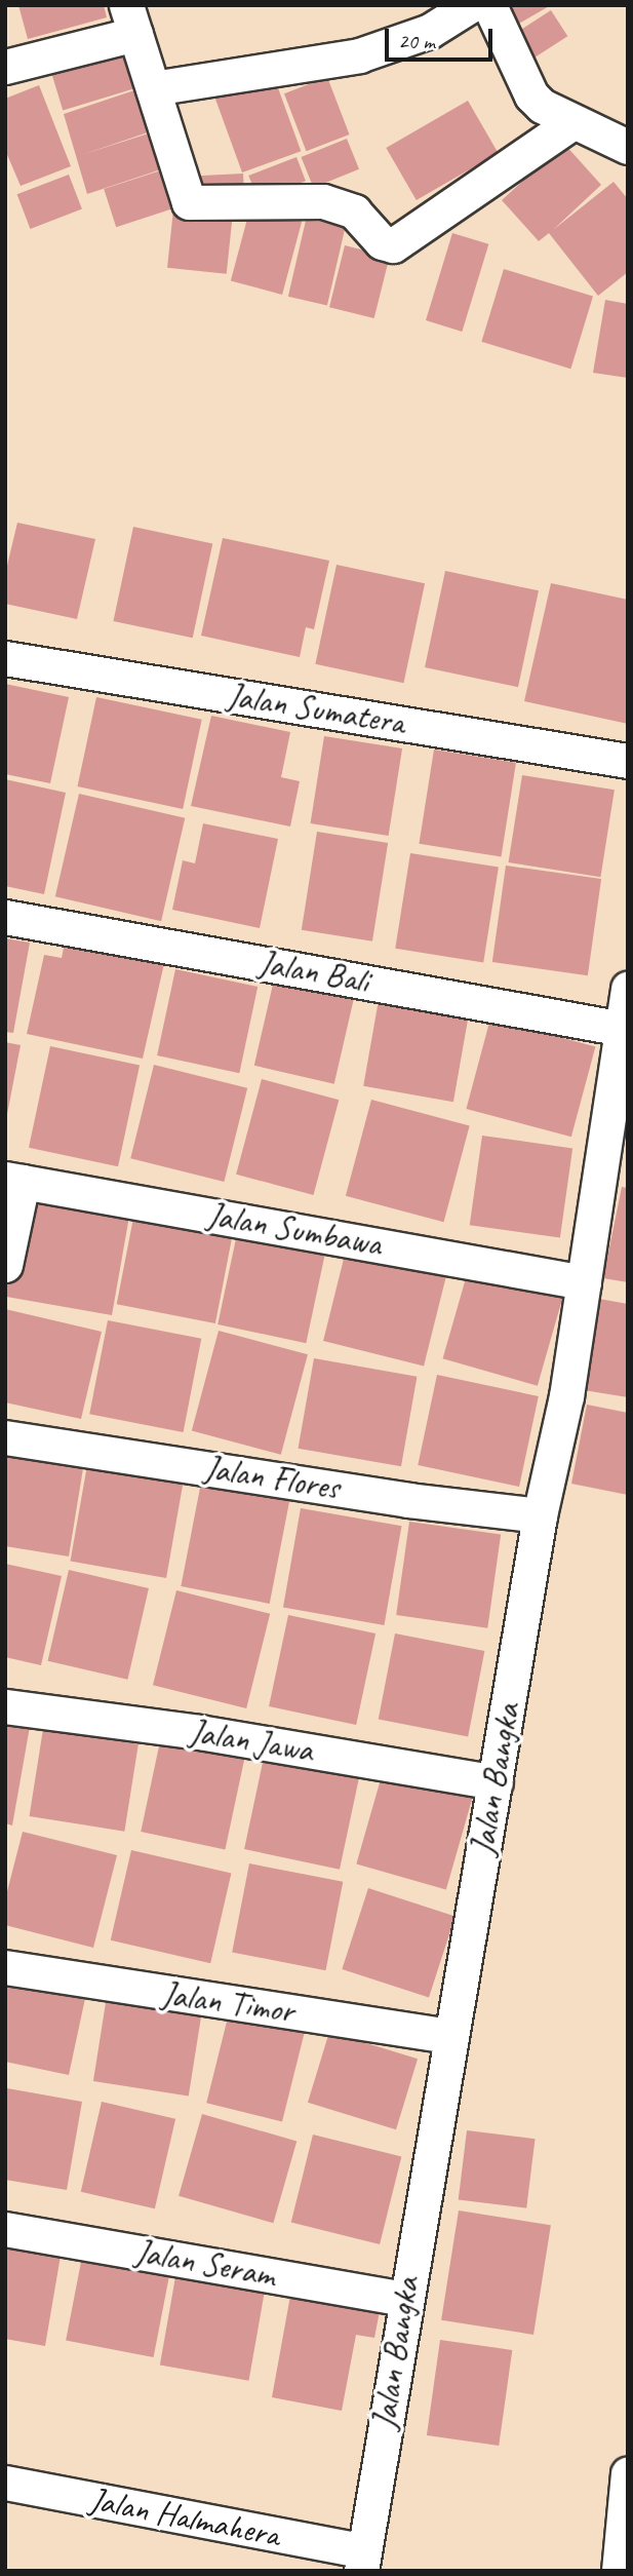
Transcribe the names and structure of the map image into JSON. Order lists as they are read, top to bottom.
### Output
{
  "streets": {
    "street": [
      "Jalan Sumatera",
      "Jalan Bali",
      "Jalan Sumbawa",
      "Jalan Flores",
      "Jalan Jawa",
      "Jalan Bangka",
      "Jalan Timor",
      "Jalan Seram",
      "Jalan Halmahera"
    ]
  },
  "crossings": [
    ["Jalan Bali", "Jalan Bangka"],
    ["Jalan Sumbawa", "Jalan Bangka"],
    ["Jalan Flores", "Jalan Bangka"],
    ["Jalan Jawa", "Jalan Bangka"],
    ["Jalan Bangka", "Jalan Timor"],
    ["Jalan Bangka", "Jalan Seram"],
    ["Jalan Bangka", "Jalan Halmahera"]
  ],
  "scale_bar": "20 m"
}
